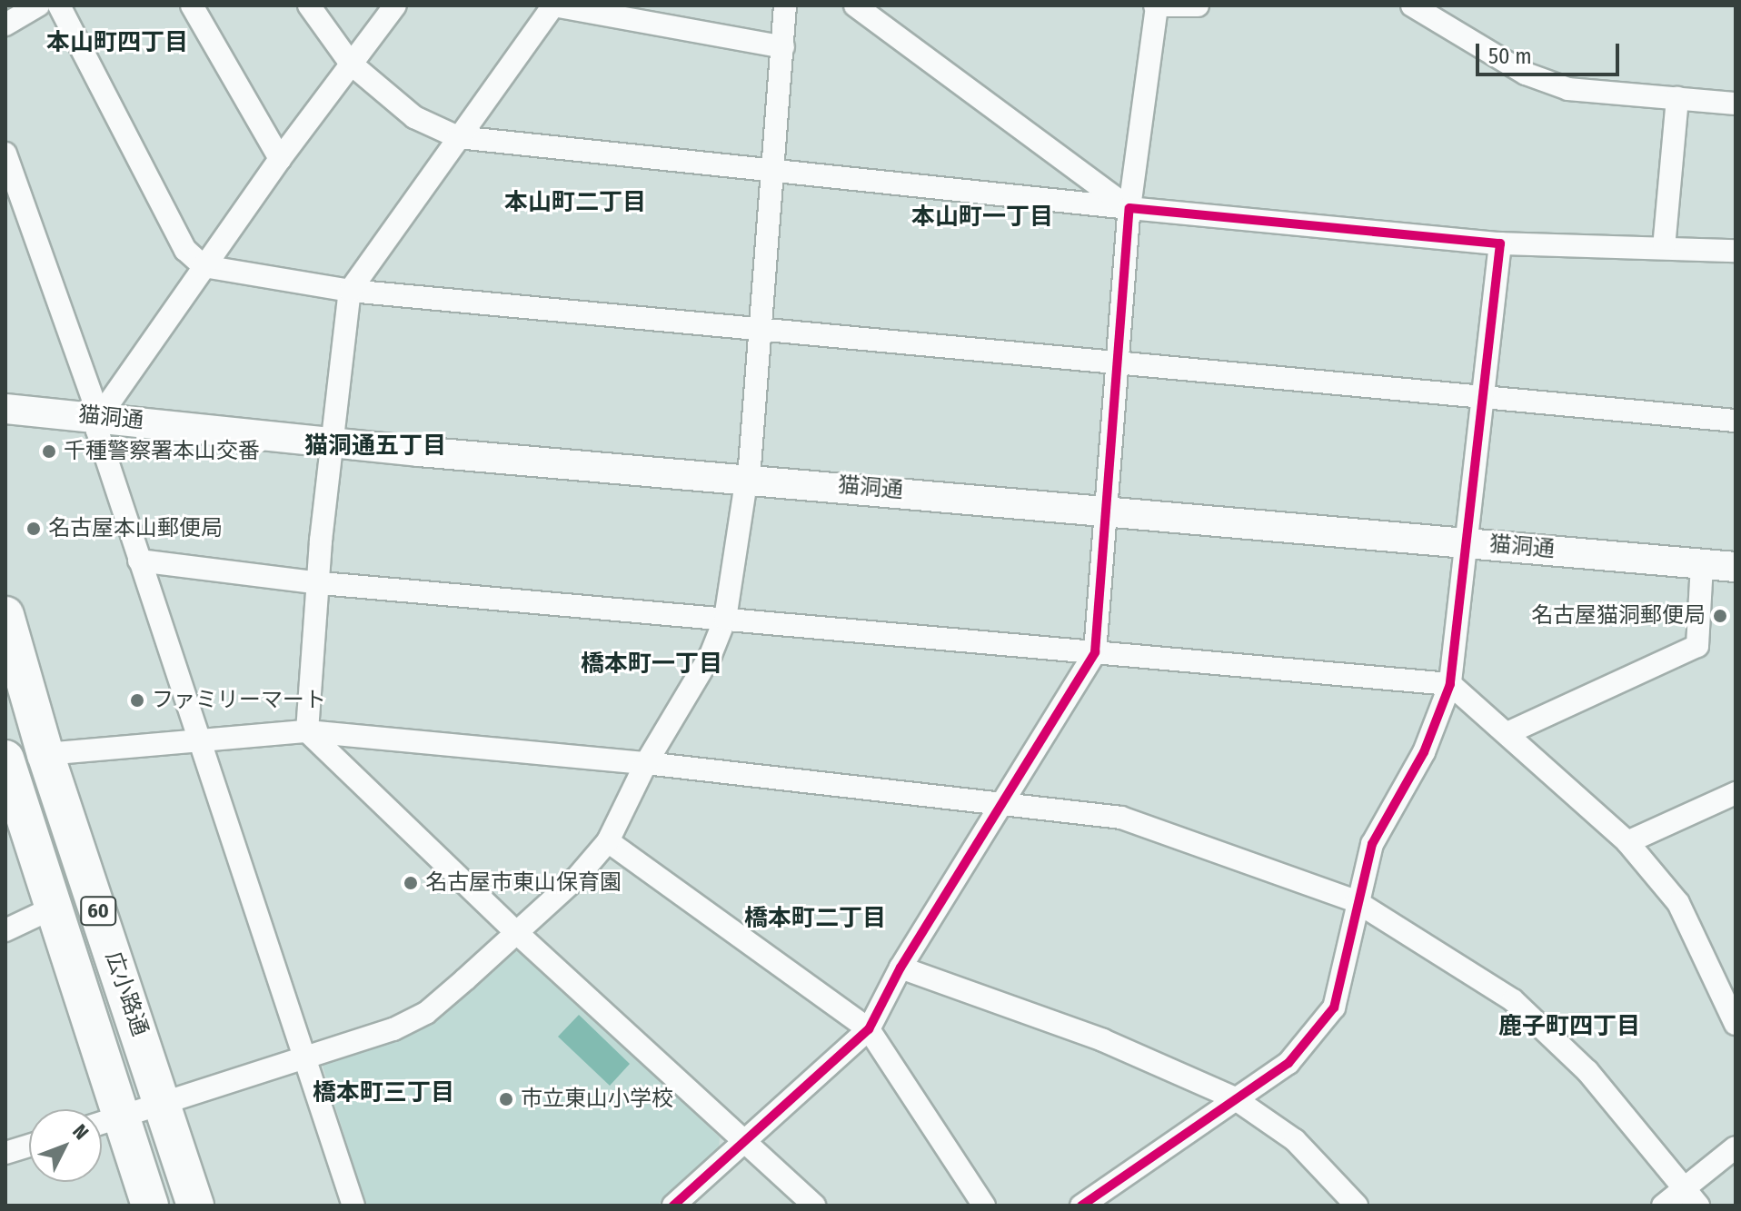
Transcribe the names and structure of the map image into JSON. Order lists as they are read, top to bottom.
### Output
{
  "streets": {
    "main road": ["60", "広小路通"],
    "street": ["猫洞通"]
  },
  "districts": [
    "本山町四丁目",
    "本山町二丁目",
    "本山町一丁目",
    "猫洞通五丁目",
    "橋本町一丁目",
    "橋本町二丁目",
    "鹿子町四丁目",
    "橋本町三丁目"
  ],
  "places": [
    "千種警察署本山交番",
    "名古屋本山郵便局",
    "名古屋猫洞郵便局",
    "ファミリーマート",
    "名古屋市東山保育園",
    "市立東山小学校"
  ],
  "scale_bar": "50 m",
  "north": "top right"
}
